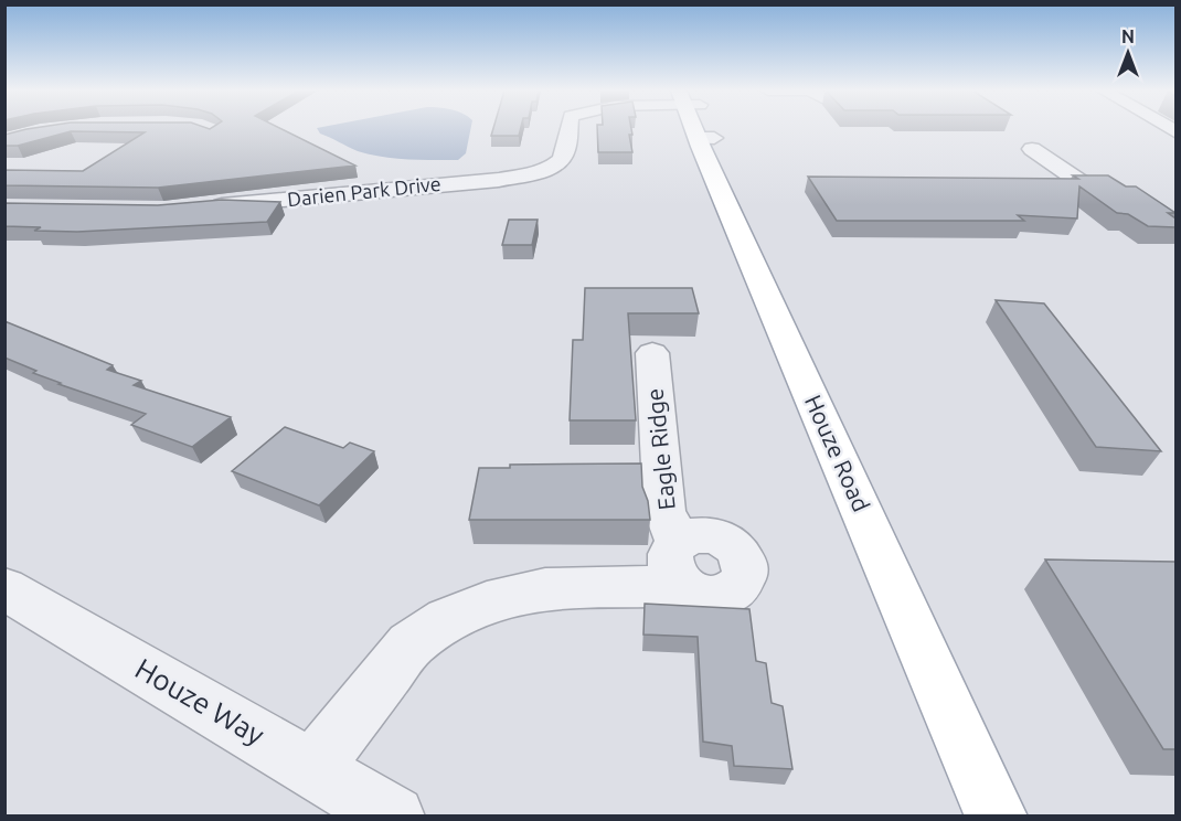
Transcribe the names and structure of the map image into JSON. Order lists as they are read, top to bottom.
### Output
{
  "streets": {
    "main road": ["Houze Road"],
    "street": ["Darien Park Drive", "Eagle Ridge", "Houze Way"]
  },
  "crossings": [
    ["Eagle Ridge", "Houze Way"]
  ],
  "north": "top"
}
